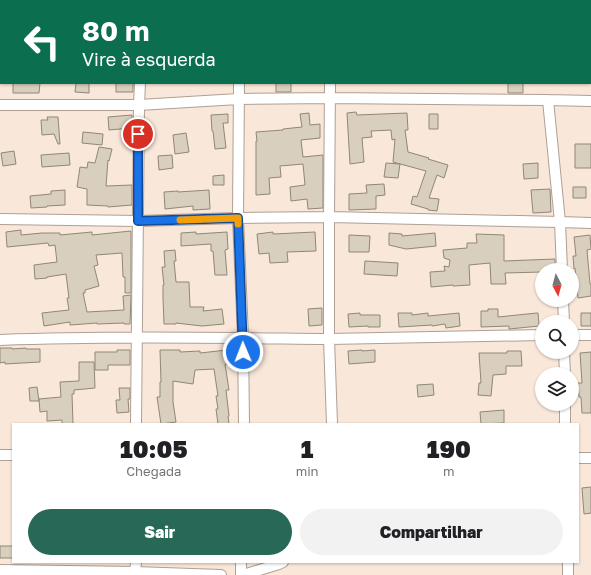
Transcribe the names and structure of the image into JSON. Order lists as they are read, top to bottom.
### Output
{
  "north": "bottom",
  "page": {
    "turn": ["80 m", "Vire à esquerda"],
    "eta": [
      "10:05",
      "Chegada",
      "1",
      "min",
      "190",
      "m"
    ],
    "buttons": ["Sair", "Compartilhar"]
  }
}
